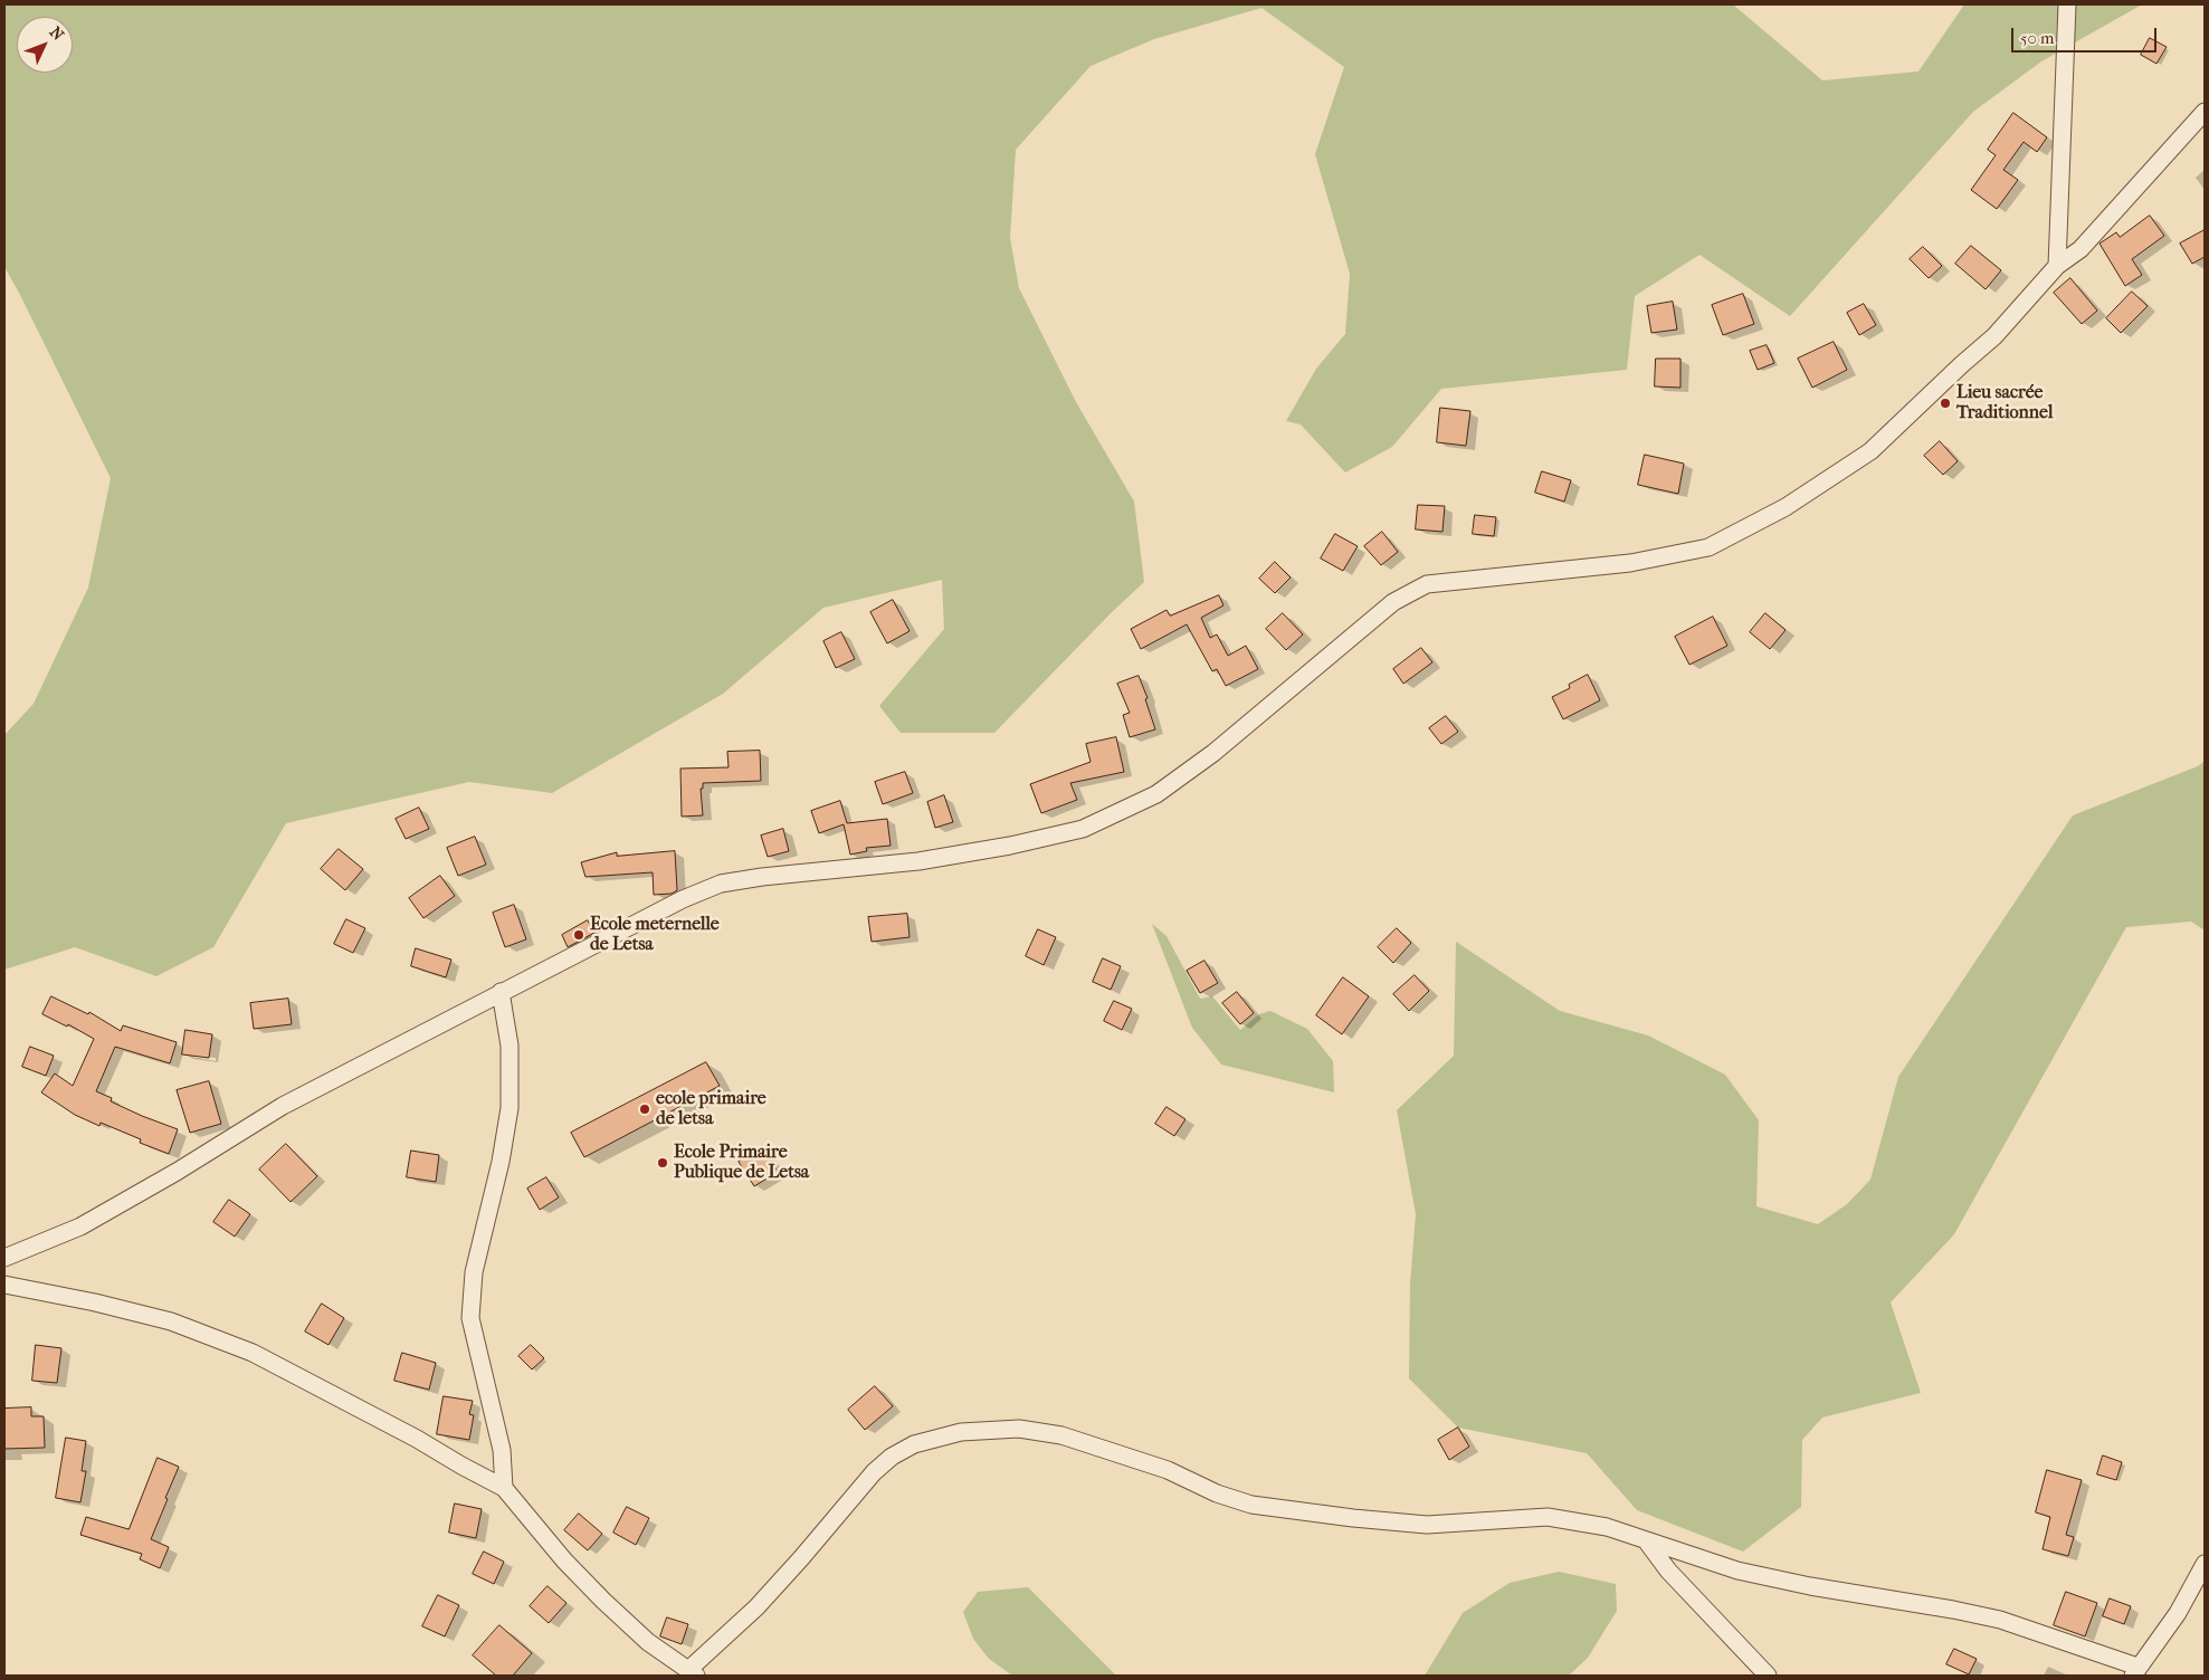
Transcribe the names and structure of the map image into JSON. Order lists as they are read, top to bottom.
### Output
{
  "places": [
    "Lieu sacrée Traditionnel",
    "Ecole meternelle de Letsa",
    "ecole primaire de letsa",
    "Ecole Primaire Publique de Letsa"
  ],
  "scale_bar": "50 m",
  "north": "top right"
}
